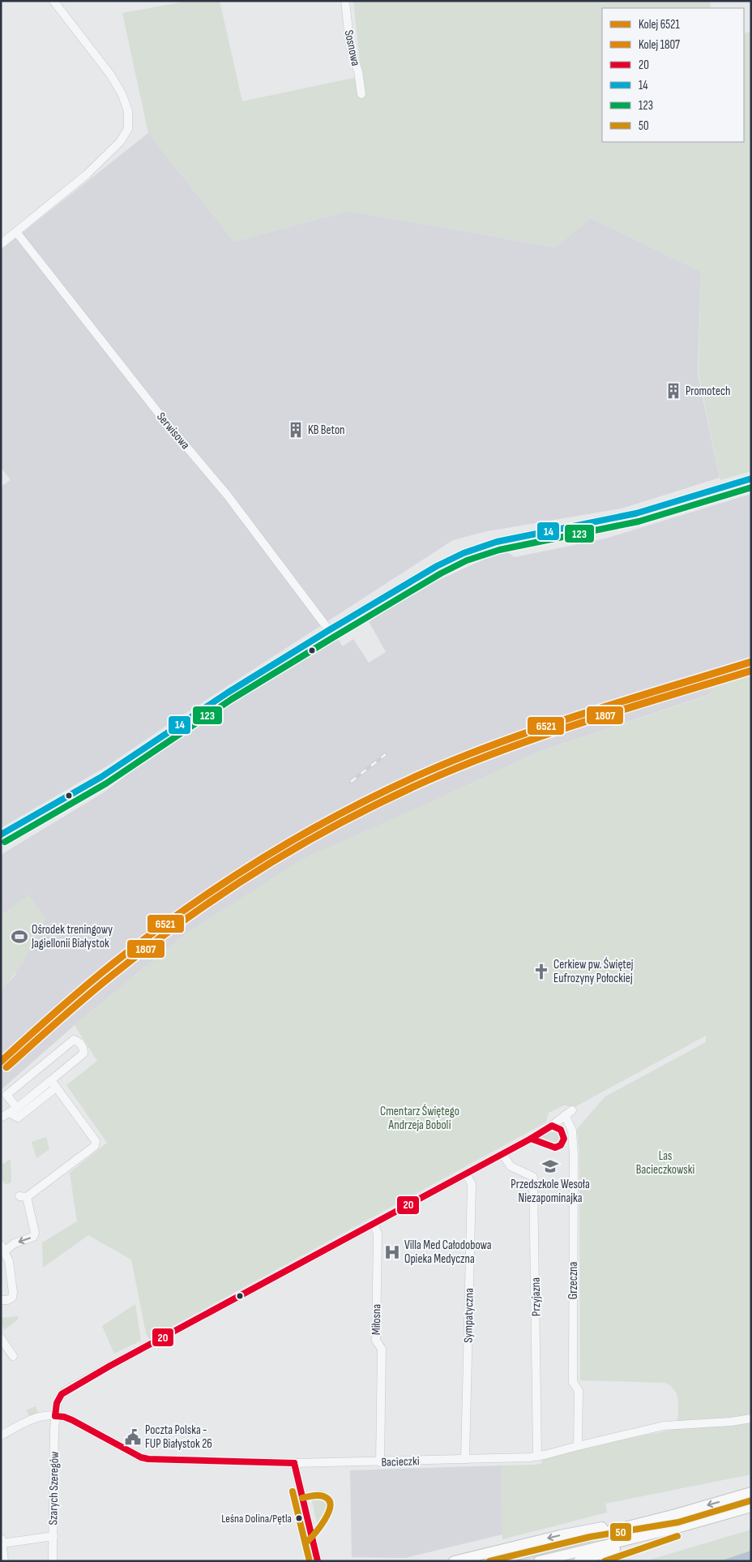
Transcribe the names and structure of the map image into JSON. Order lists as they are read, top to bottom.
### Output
{
  "streets": {
    "street": [
      "Sosnowa",
      "Serwisowa",
      "Grzeczna",
      "Przyjazna",
      "Sympatyczna",
      "Miłosna",
      "Bacieczki",
      "Szarych Szeregów"
    ]
  },
  "crossings": [
    ["Grzeczna", "Bacieczki"],
    ["Grzeczna", "Szarych Szeregów"],
    ["Przyjazna", "Bacieczki"],
    ["Przyjazna", "Szarych Szeregów"],
    ["Sympatyczna", "Bacieczki"],
    ["Sympatyczna", "Szarych Szeregów"],
    ["Miłosna", "Bacieczki"],
    ["Miłosna", "Szarych Szeregów"],
    ["Bacieczki", "Szarych Szeregów"]
  ],
  "parks": ["Cmentarz Świętego Andrzeja Boboli", "Las Bacieczkowski"],
  "places": {
    "building": ["Promotech", "KB Beton"],
    "sports": ["Ośrodek treningowy Jagiellonii Białystok"],
    "church": ["Cerkiew pw. Świętej Eufrozyny Połockiej"],
    "school or university": ["Przedszkole Wesoła Niezapominajka"],
    "hospital": ["Villa Med Całodobowa Opieka Medyczna"],
    "public building": ["Poczta Polska - FUP Białystok 26"],
    "other": ["Leśna Dolina/Pętla"]
  },
  "lines": [
    "transit line 14",
    "transit line 123",
    "rail line 6521",
    "rail line 1807",
    "transit line 20",
    "transit line 50"
  ],
  "legend": [
    "Kolej 6521",
    "Kolej 1807",
    "20",
    "14",
    "123",
    "50"
  ]
}
